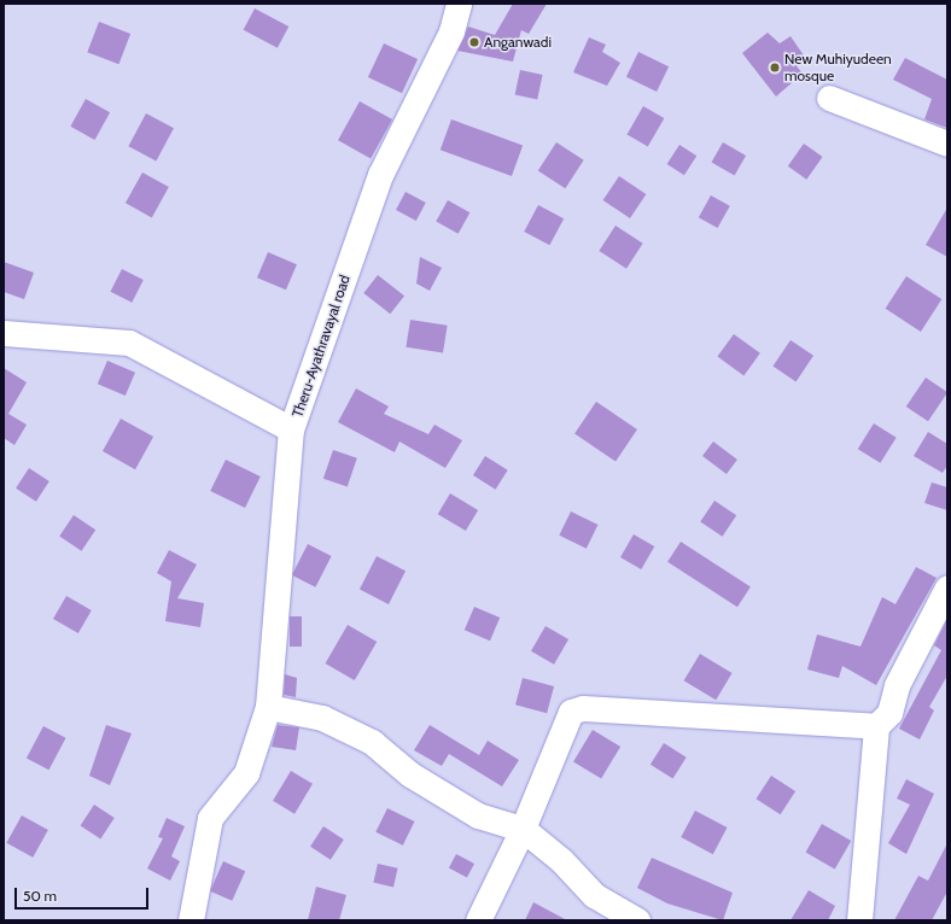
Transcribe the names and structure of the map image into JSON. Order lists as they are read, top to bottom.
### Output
{
  "streets": {
    "street": ["Theru-Ayathravayal road"]
  },
  "places": ["Anganwadi", "New Muhiyudeen mosque"],
  "scale_bar": "50 m"
}
